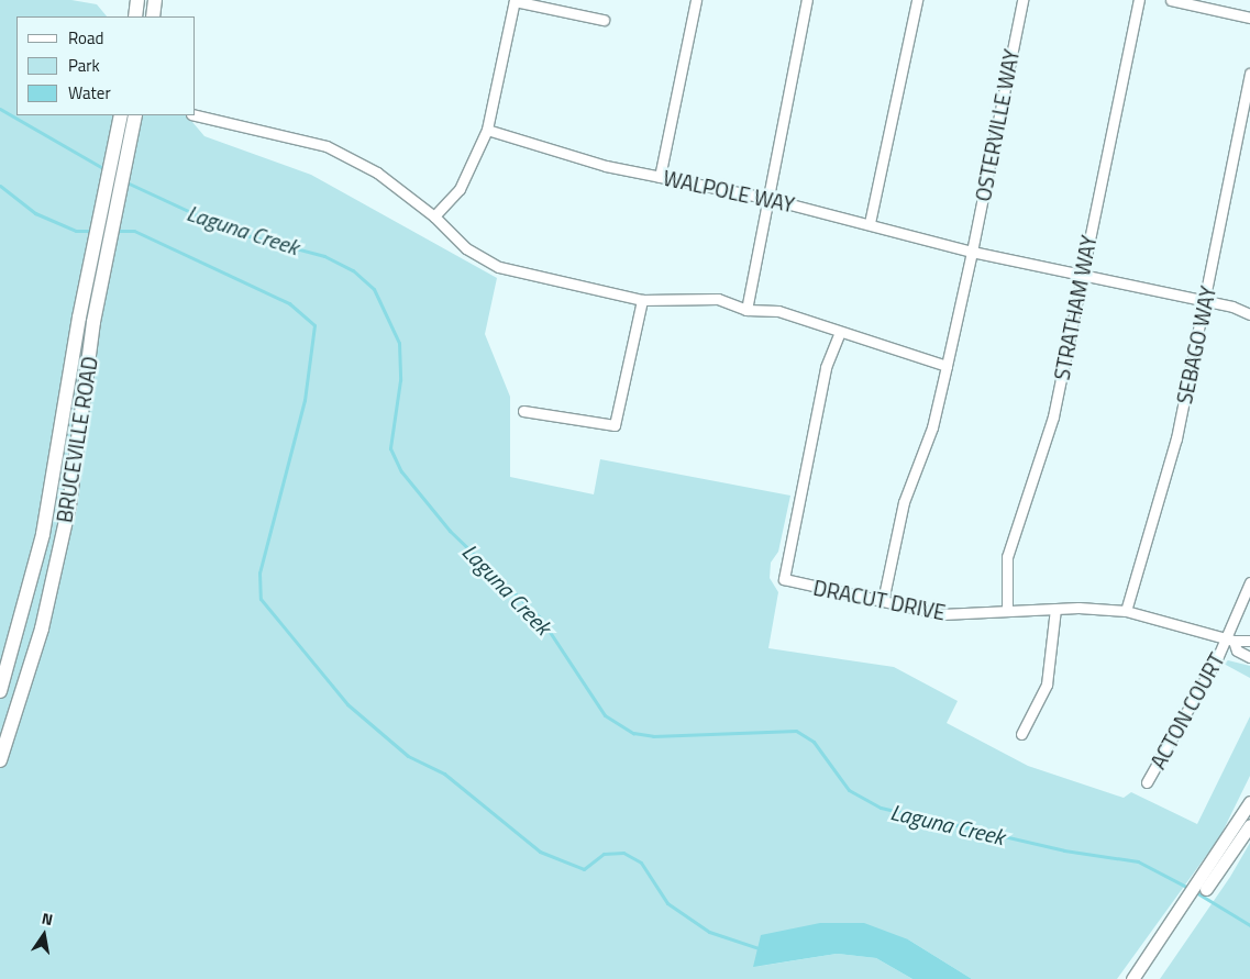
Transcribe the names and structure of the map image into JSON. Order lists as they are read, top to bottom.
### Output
{
  "streets": {
    "main road": ["BRUCEVILLE ROAD"],
    "street": [
      "OSTERVILLE WAY",
      "WALPOLE WAY",
      "STRATHAM WAY",
      "SEBAGO WAY",
      "DRACUT DRIVE",
      "ACTON COURT"
    ]
  },
  "crossings": [
    ["OSTERVILLE WAY", "WALPOLE WAY"],
    ["WALPOLE WAY", "STRATHAM WAY"],
    ["WALPOLE WAY", "SEBAGO WAY"],
    ["STRATHAM WAY", "DRACUT DRIVE"],
    ["SEBAGO WAY", "DRACUT DRIVE"],
    ["DRACUT DRIVE", "ACTON COURT"]
  ],
  "water": ["Laguna Creek"],
  "legend": ["Road", "Park", "Water"],
  "north": "top"
}
